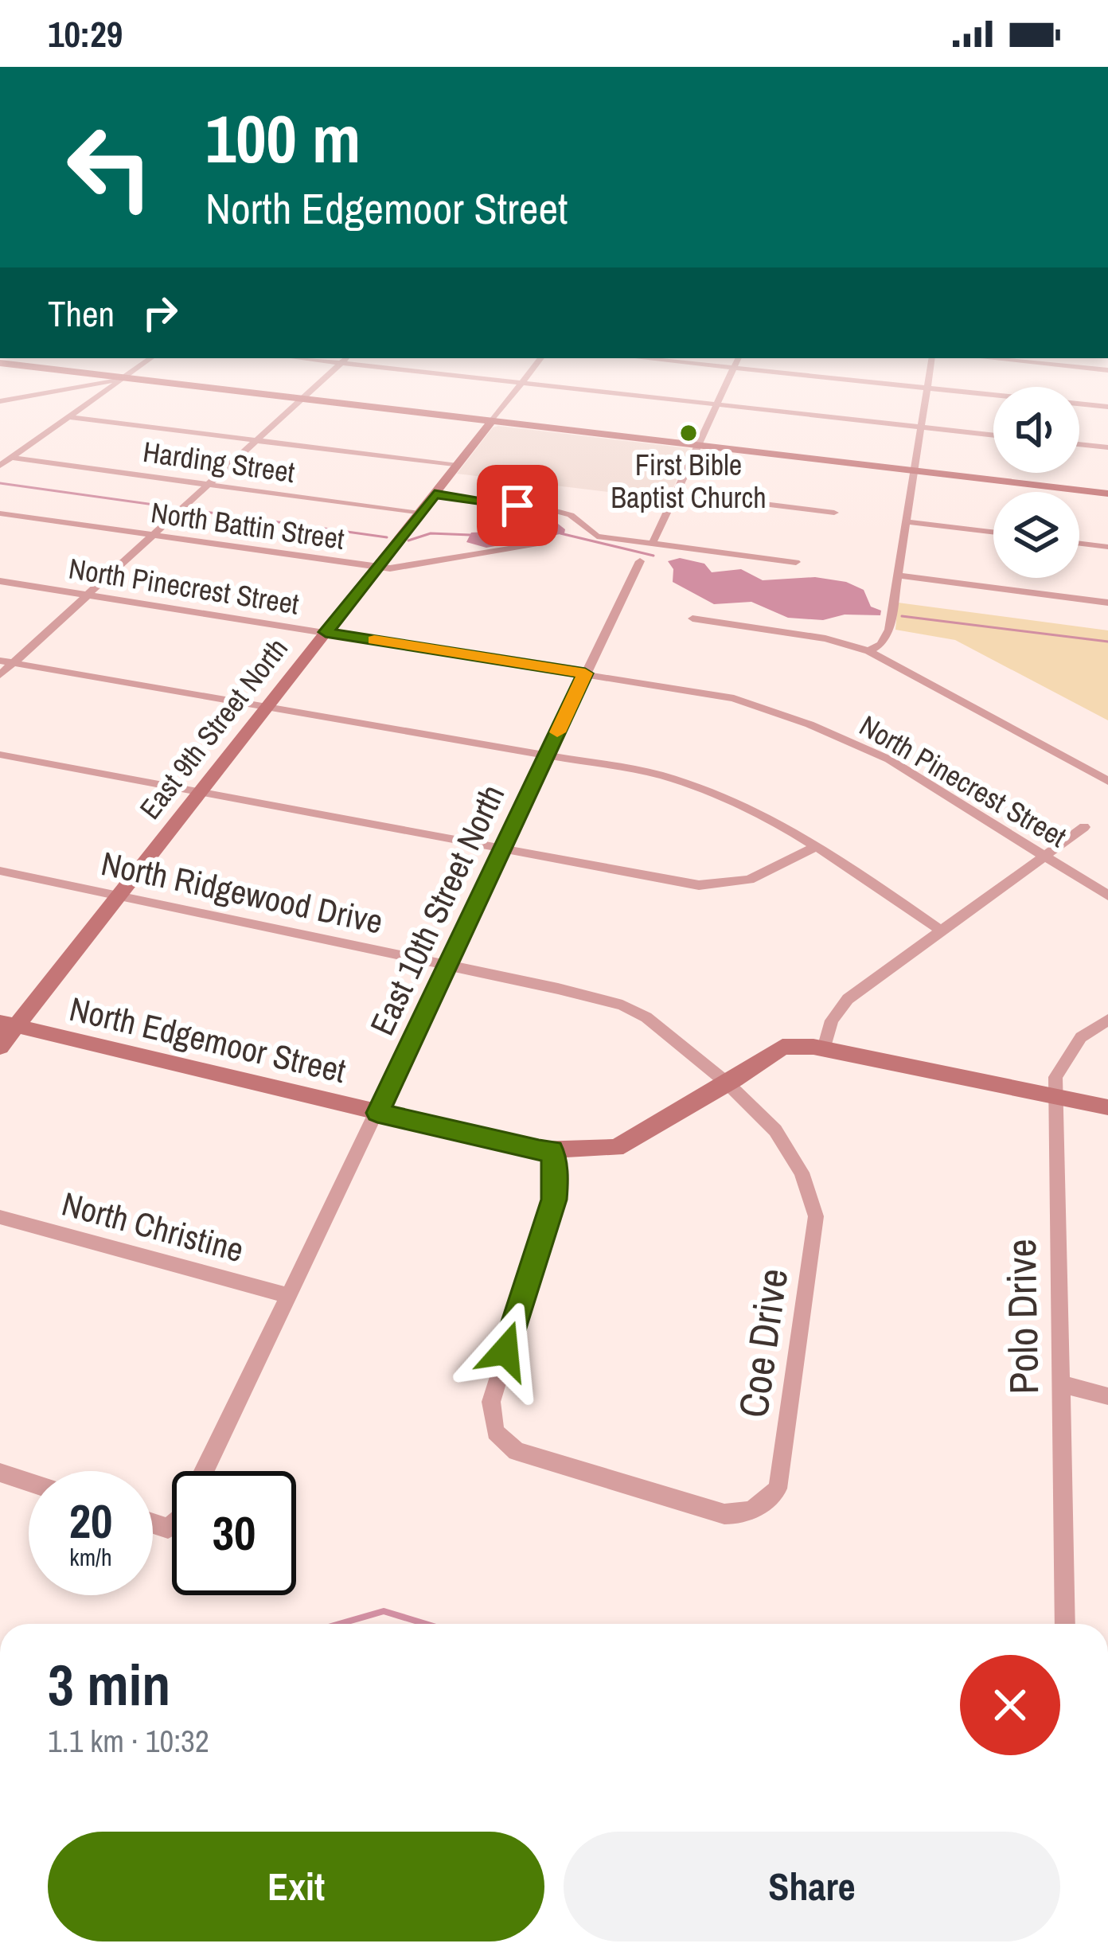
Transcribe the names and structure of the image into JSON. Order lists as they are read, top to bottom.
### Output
{
  "streets": {
    "street": [
      "Harding Street",
      "North Battin Street",
      "North Pinecrest Street",
      "East 9th Street North",
      "North Ridgewood Drive",
      "East 10th Street North",
      "North Edgemoor Street",
      "North Christine",
      "Polo Drive",
      "Coe Drive"
    ]
  },
  "crossings": [
    ["Harding Street", "East 9th Street North"],
    ["North Battin Street", "East 9th Street North"],
    ["North Pinecrest Street", "East 9th Street North"],
    ["North Pinecrest Street", "East 10th Street North"],
    ["East 9th Street North", "North Ridgewood Drive"],
    ["East 9th Street North", "North Edgemoor Street"],
    ["North Ridgewood Drive", "East 10th Street North"],
    ["North Ridgewood Drive", "North Edgemoor Street"],
    ["North Ridgewood Drive", "Coe Drive"],
    ["East 10th Street North", "North Edgemoor Street"],
    ["East 10th Street North", "North Christine"],
    ["North Edgemoor Street", "Polo Drive"],
    ["North Edgemoor Street", "Coe Drive"]
  ],
  "places": ["First Bible Baptist Church"],
  "page": {
    "status": "10:29",
    "turn": ["100 m", "North Edgemoor Street"],
    "then": "Then",
    "speed": "20 km/h",
    "limit": "30",
    "heading": ["3 min", "1.1 km · 10:32"],
    "buttons": ["Exit", "Share"]
  }
}
